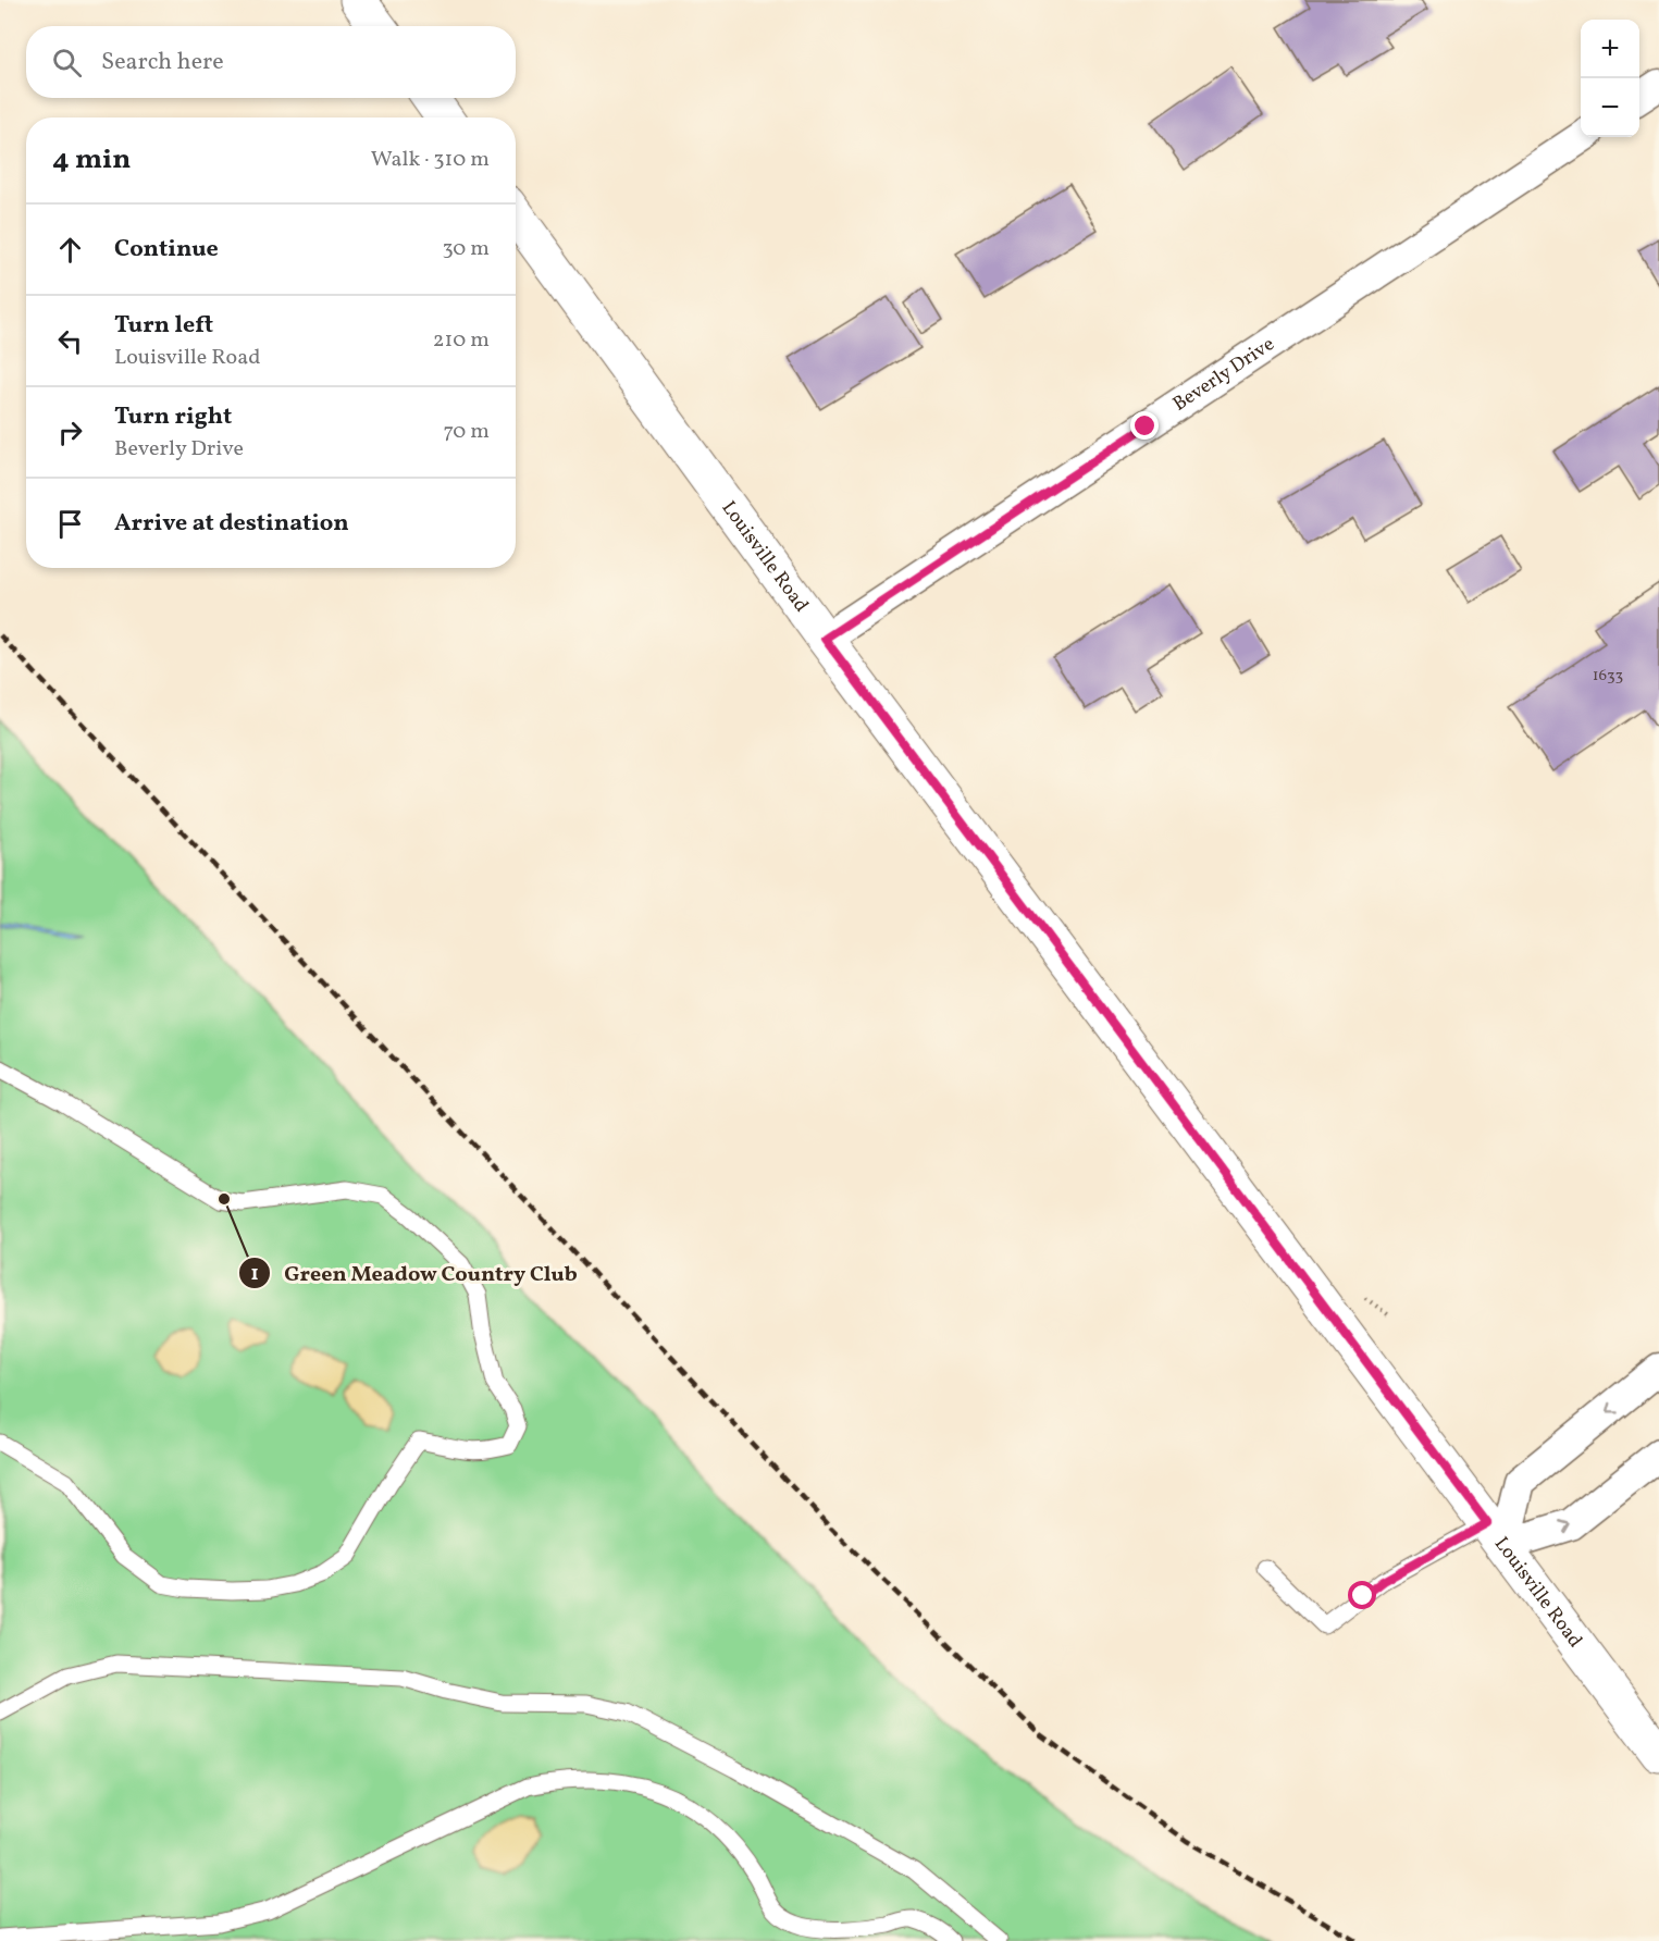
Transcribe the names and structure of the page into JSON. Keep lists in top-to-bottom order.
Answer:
{
  "streets": {
    "main road": ["Louisville Road"],
    "street": ["Beverly Drive"]
  },
  "crossings": [
    ["Beverly Drive", "Louisville Road"]
  ],
  "places": ["Green Meadow Country Club"],
  "house_numbers": ["1633"],
  "page": {
    "map_buttons": ["+", "−"],
    "search": "Search here",
    "heading": ["4 min", "Walk · 310 m"],
    "list": [
      ["Continue", "30 m"],
      ["Turn left", "Louisville Road", "210 m"],
      ["Turn right", "Beverly Drive", "70 m"],
      "Arrive at destination"
    ]
  }
}
